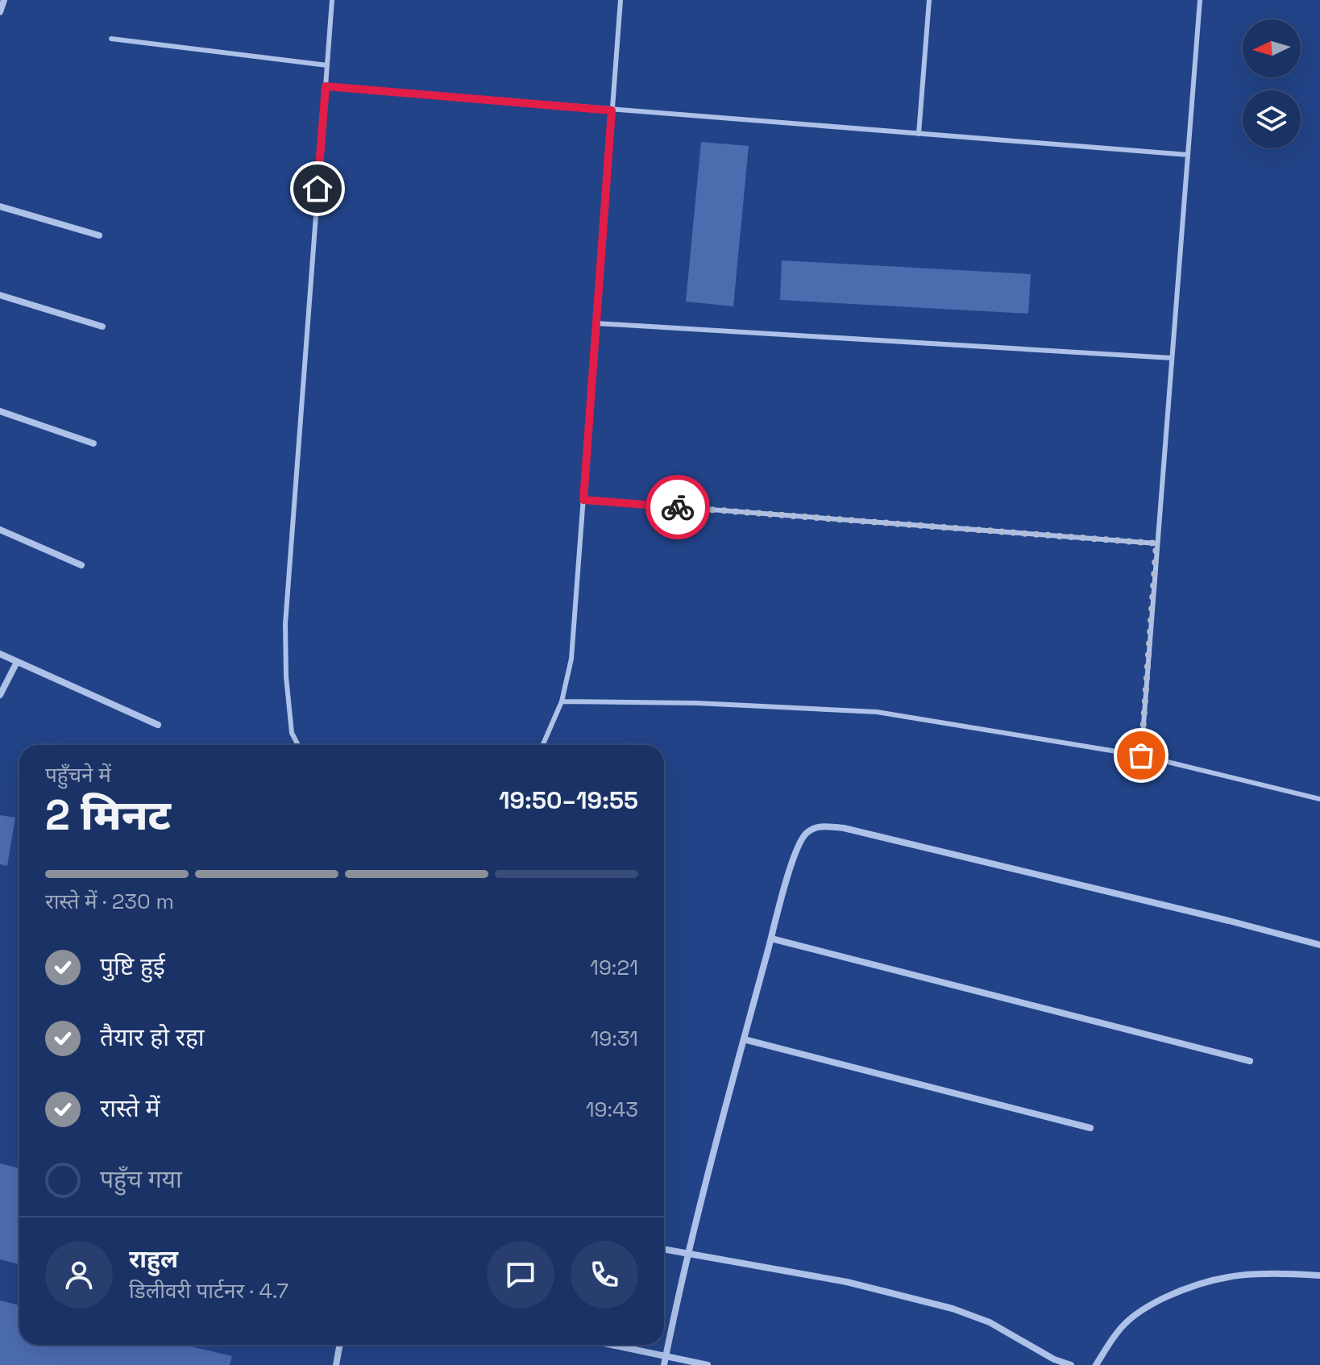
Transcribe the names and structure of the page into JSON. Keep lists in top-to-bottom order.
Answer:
{
  "north": "left",
  "page": {
    "heading": ["2 मिनट", "पहुँचने में", "19:50–19:55"],
    "panel": ["राहुल", "डिलीवरी पार्टनर · 4.7"],
    "bar": "रास्ते में · 230 m",
    "list": [
      ["पुष्टि हुई", "19:21"],
      ["तैयार हो रहा", "19:31"],
      ["रास्ते में", "19:43"],
      "पहुँच गया"
    ]
  }
}
